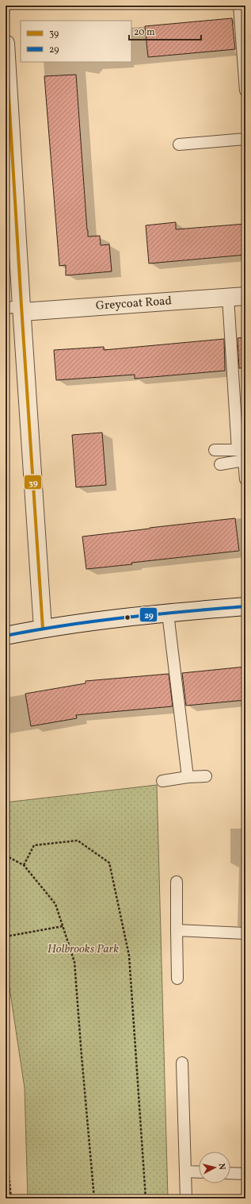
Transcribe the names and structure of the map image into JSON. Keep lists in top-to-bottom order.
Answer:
{
  "streets": {
    "street": ["Greycoat Road"]
  },
  "parks": ["Holbrooks Park"],
  "lines": ["transit line 39", "transit line 29"],
  "legend": ["39", "29"],
  "scale_bar": "20 m",
  "north": "right"
}
